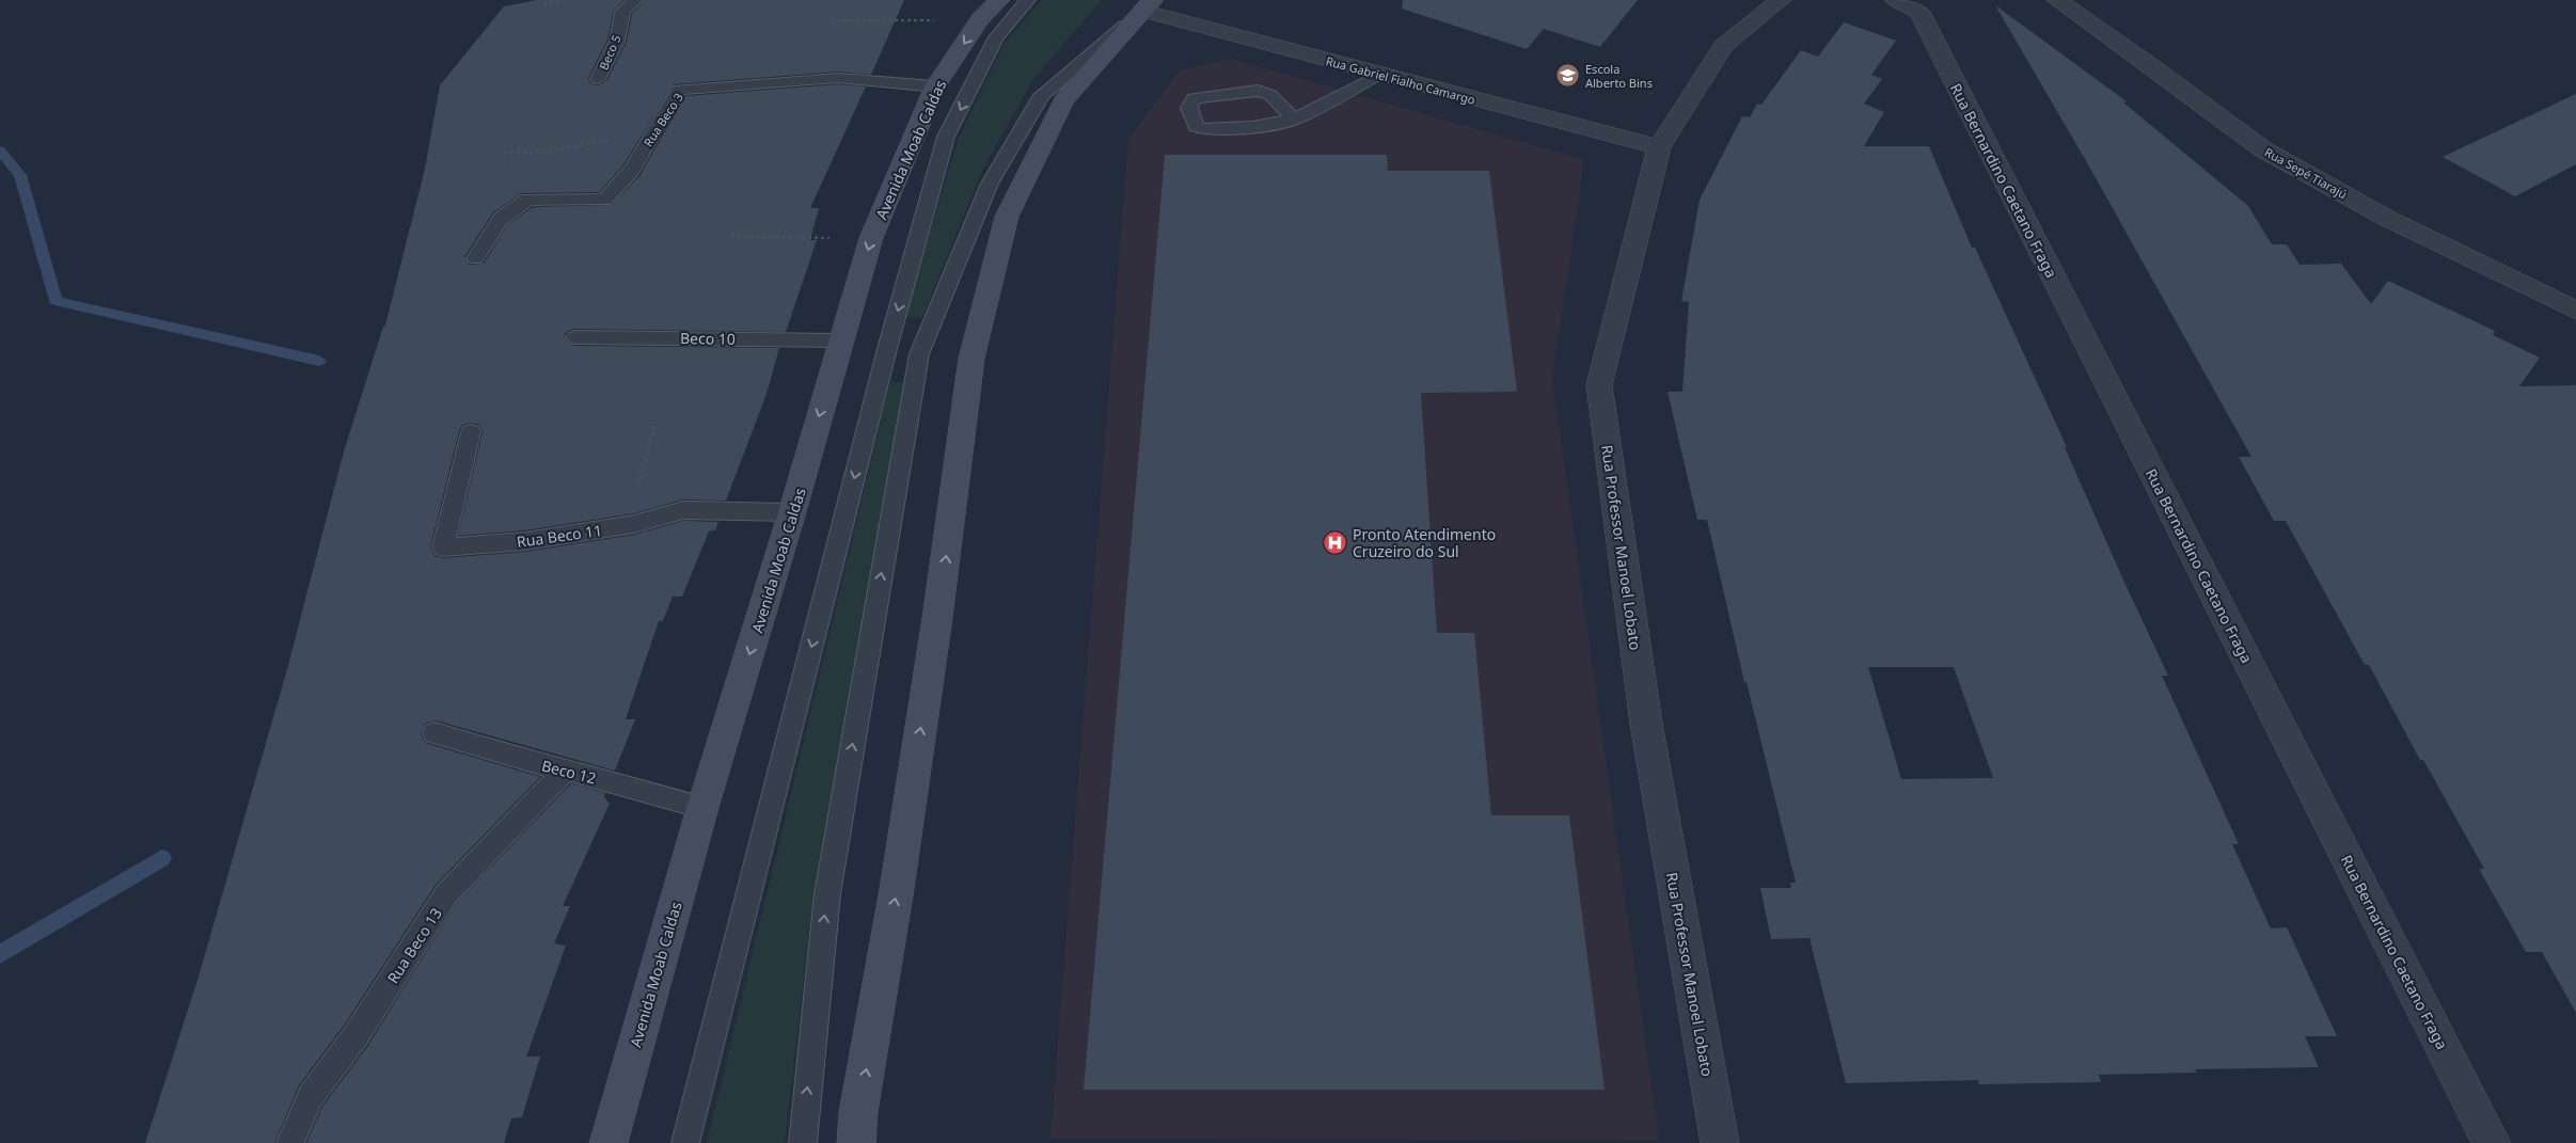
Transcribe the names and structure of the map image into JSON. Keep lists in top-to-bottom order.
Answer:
{
  "streets": {
    "main road": ["Avenida Moab Caldas"],
    "street": [
      "Rua Gabriel Fialho Camargo",
      "Rua Sepé Tiarajú",
      "Rua Bernardino Caetano Fraga",
      "Rua Professor Manoel Lobato"
    ],
    "lane": [
      "Beco 5",
      "Rua Beco 3",
      "Beco 10",
      "Rua Beco 11",
      "Beco 12",
      "Rua Beco 13"
    ]
  },
  "crossings": [
    ["Rua Gabriel Fialho Camargo", "Rua Professor Manoel Lobato"],
    ["Rua Beco 3", "Avenida Moab Caldas"],
    ["Avenida Moab Caldas", "Beco 10"],
    ["Avenida Moab Caldas", "Rua Beco 11"],
    ["Avenida Moab Caldas", "Beco 12"],
    ["Beco 12", "Rua Beco 13"]
  ],
  "places": {
    "school or university": ["Escola Alberto Bins"],
    "hospital": ["Pronto Atendimento Cruzeiro do Sul"]
  }
}
